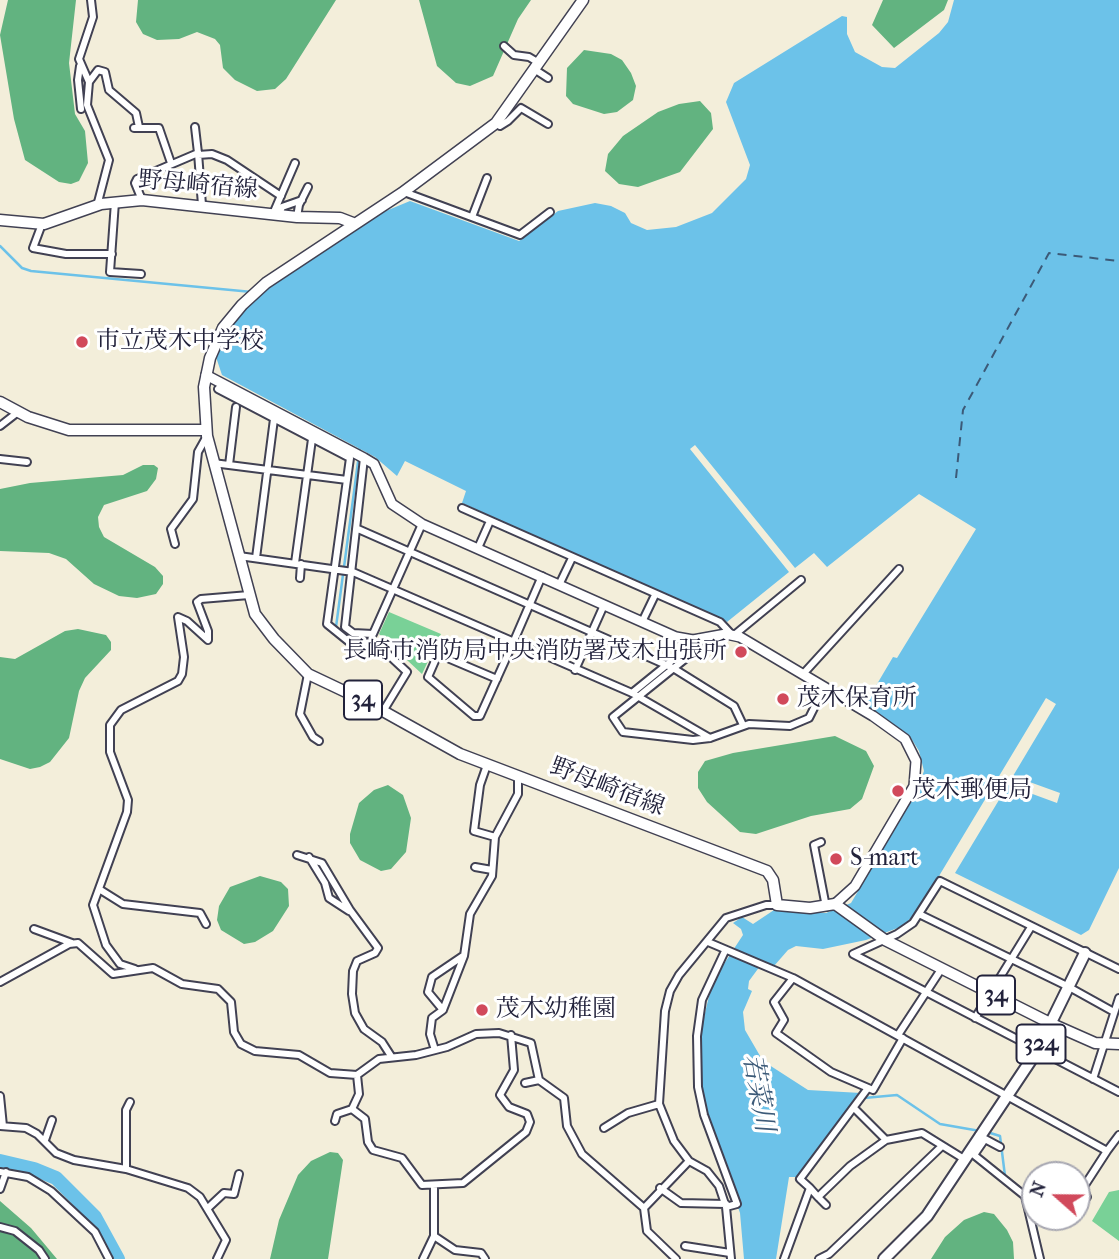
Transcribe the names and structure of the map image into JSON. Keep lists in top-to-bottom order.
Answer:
{
  "streets": {
    "highway": ["324"],
    "main road": ["野母崎宿線", "34"]
  },
  "crossings": [
    ["34", "324"]
  ],
  "water": ["若菜川"],
  "places": [
    "市立茂木中学校",
    "長崎市消防局中央消防署茂木出張所",
    "茂木保育所",
    "茂木郵便局",
    "S-mart",
    "茂木幼稚園"
  ],
  "north": "left"
}
